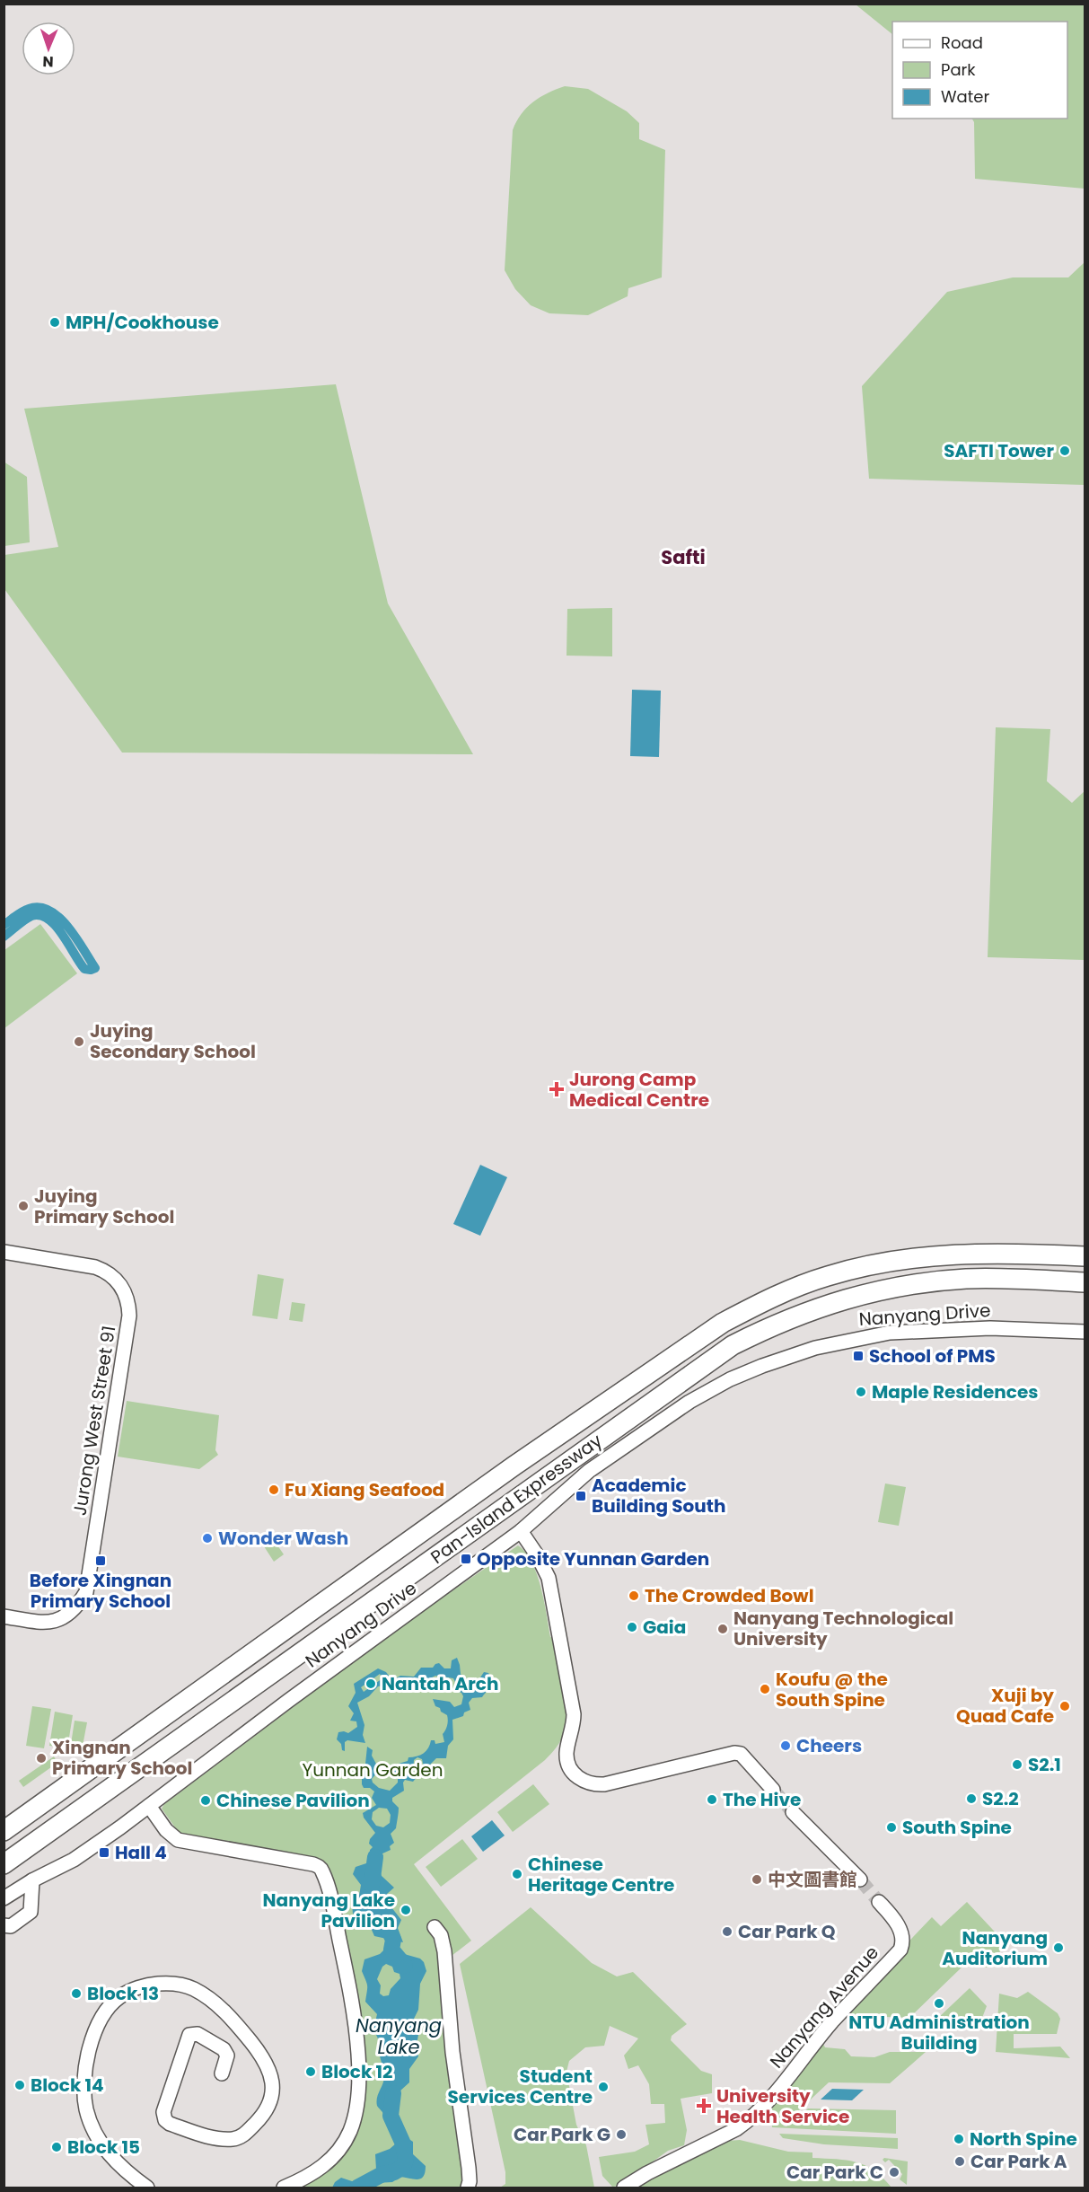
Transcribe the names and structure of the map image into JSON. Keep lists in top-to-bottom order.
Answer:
{
  "streets": {
    "highway": ["Pan-Island Expressway"],
    "street": ["Nanyang Drive", "Jurong West Street 91", "Nanyang Avenue"]
  },
  "districts": ["Safti"],
  "water": ["Nanyang Lake"],
  "parks": ["Yunnan Garden"],
  "places": {
    "other": [
      "MPH/Cookhouse",
      "SAFTI Tower",
      "Juying Secondary School",
      "Juying Primary School",
      "Maple Residences",
      "Fu Xiang Seafood",
      "Wonder Wash",
      "The Crowded Bowl",
      "Gaia",
      "Nanyang Technological University",
      "Nantah Arch",
      "Koufu @ the South Spine",
      "Xuji by Quad Cafe",
      "Cheers",
      "Xingnan Primary School",
      "S2.1",
      "S2.2",
      "The Hive",
      "Chinese Pavilion",
      "South Spine",
      "Chinese Heritage Centre",
      "中文圖書館",
      "Nanyang Lake Pavilion",
      "Car Park Q",
      "Nanyang Auditorium",
      "Block 13",
      "NTU Administration Building",
      "Block 12",
      "Block 14",
      "Student Services Centre",
      "Car Park G",
      "North Spine",
      "Block 15",
      "Car Park A",
      "Car Park C"
    ],
    "health": ["Jurong Camp Medical Centre", "University Health Service"],
    "transit": [
      "School of PMS",
      "Academic Building South",
      "Opposite Yunnan Garden",
      "Before Xingnan Primary School",
      "Hall 4"
    ]
  },
  "legend": ["Road", "Park", "Water"],
  "north": "bottom"
}
